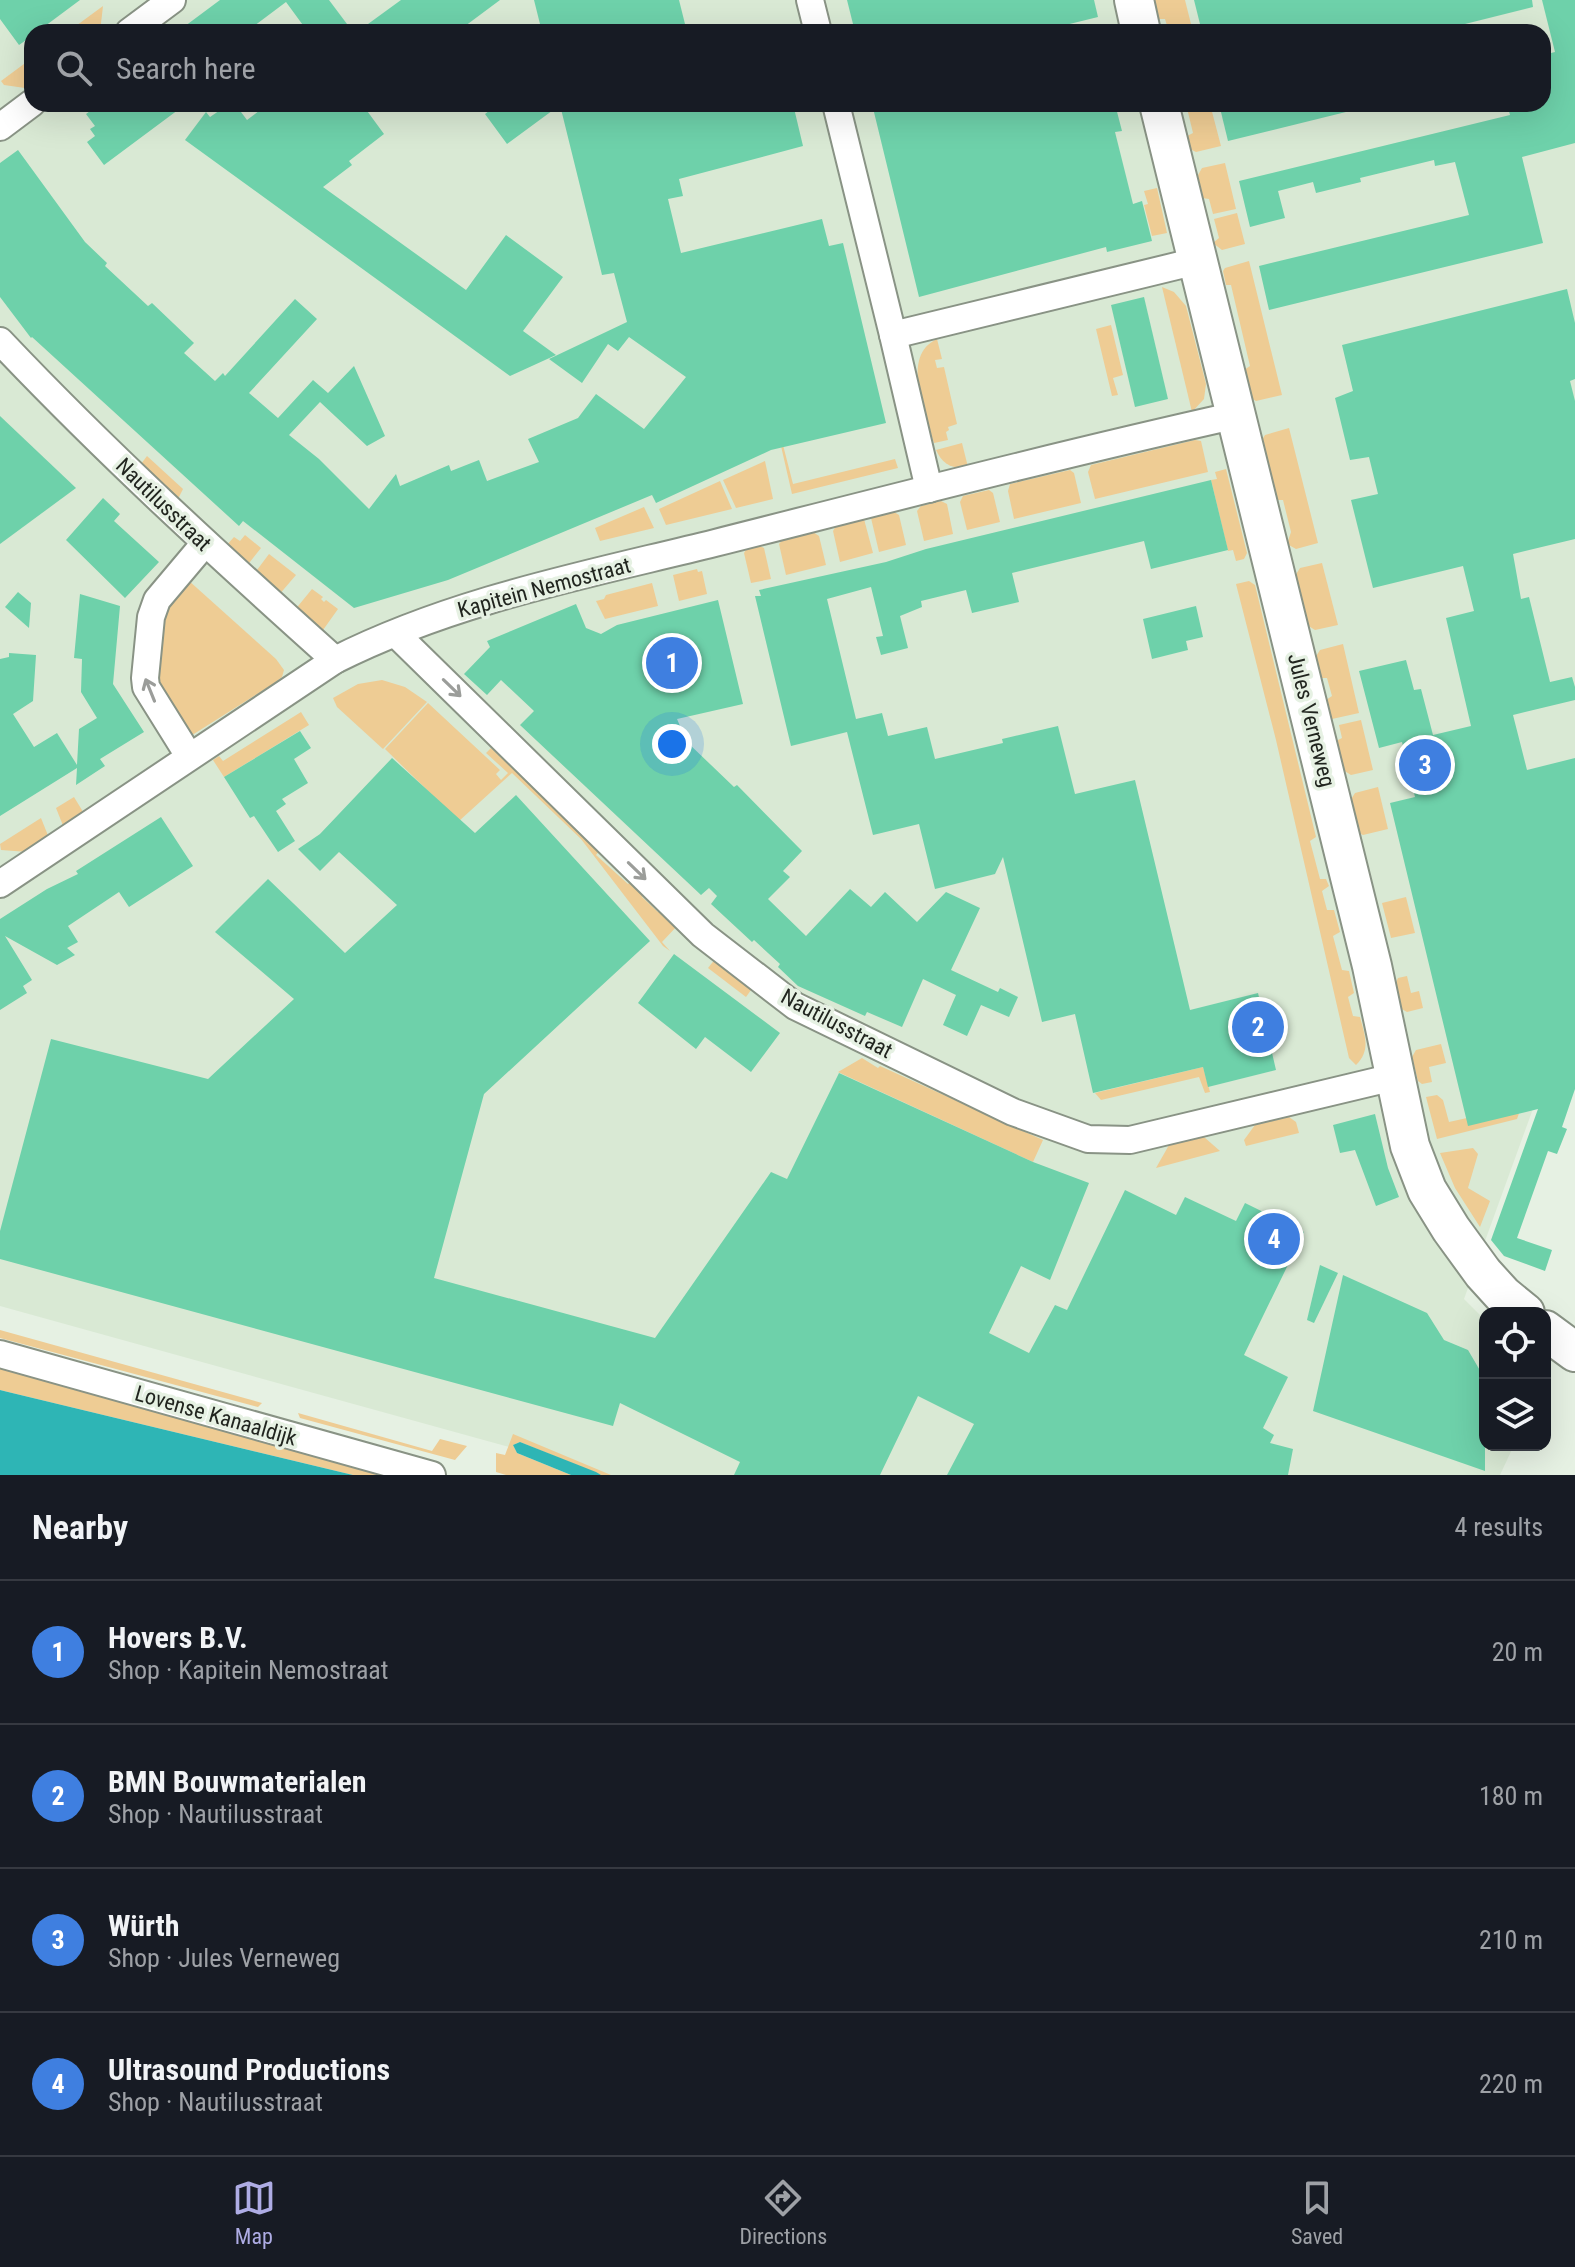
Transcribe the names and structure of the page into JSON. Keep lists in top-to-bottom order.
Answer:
{
  "streets": {
    "street": [
      "Nautilusstraat",
      "Kapitein Nemostraat",
      "Jules Verneweg",
      "Lovense Kanaaldijk"
    ]
  },
  "crossings": [
    ["Nautilusstraat", "Kapitein Nemostraat"],
    ["Nautilusstraat", "Jules Verneweg"],
    ["Kapitein Nemostraat", "Jules Verneweg"]
  ],
  "one_way": ["Nautilusstraat"],
  "page": {
    "search": "Search here",
    "pins": [
      "1",
      "3",
      "2",
      "4"
    ],
    "heading": ["Nearby", "4 results"],
    "list": [
      {
        "mark": "1",
        "name": "Hovers B.V.",
        "note": "Shop · Kapitein Nemostraat",
        "value": "20 m"
      },
      {
        "mark": "2",
        "name": "BMN Bouwmaterialen",
        "note": "Shop · Nautilusstraat",
        "value": "180 m"
      },
      {
        "mark": "3",
        "name": "Würth",
        "note": "Shop · Jules Verneweg",
        "value": "210 m"
      },
      {
        "mark": "4",
        "name": "Ultrasound Productions",
        "note": "Shop · Nautilusstraat",
        "value": "220 m"
      }
    ],
    "nav": ["Map", "Directions", "Saved"]
  }
}
